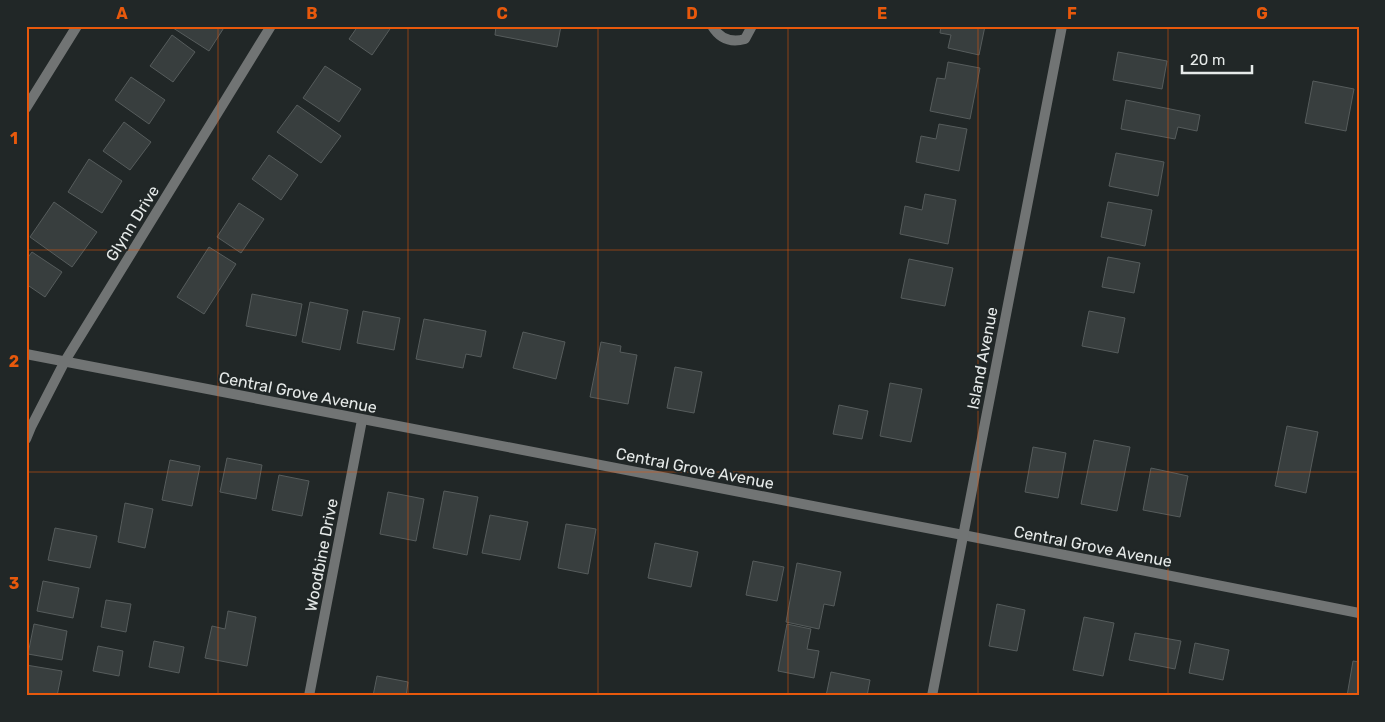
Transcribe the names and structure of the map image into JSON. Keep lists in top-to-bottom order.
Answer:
{
  "streets": {
    "street": [
      "Glynn Drive",
      "Island Avenue",
      "Central Grove Avenue",
      "Woodbine Drive"
    ]
  },
  "crossings": [
    ["Glynn Drive", "Central Grove Avenue"],
    ["Island Avenue", "Central Grove Avenue"],
    ["Central Grove Avenue", "Woodbine Drive"]
  ],
  "scale_bar": "20 m",
  "grid": {
    "columns": [
      "A",
      "B",
      "C",
      "D",
      "E",
      "F",
      "G"
    ],
    "rows": ["1", "2", "3"]
  }
}
